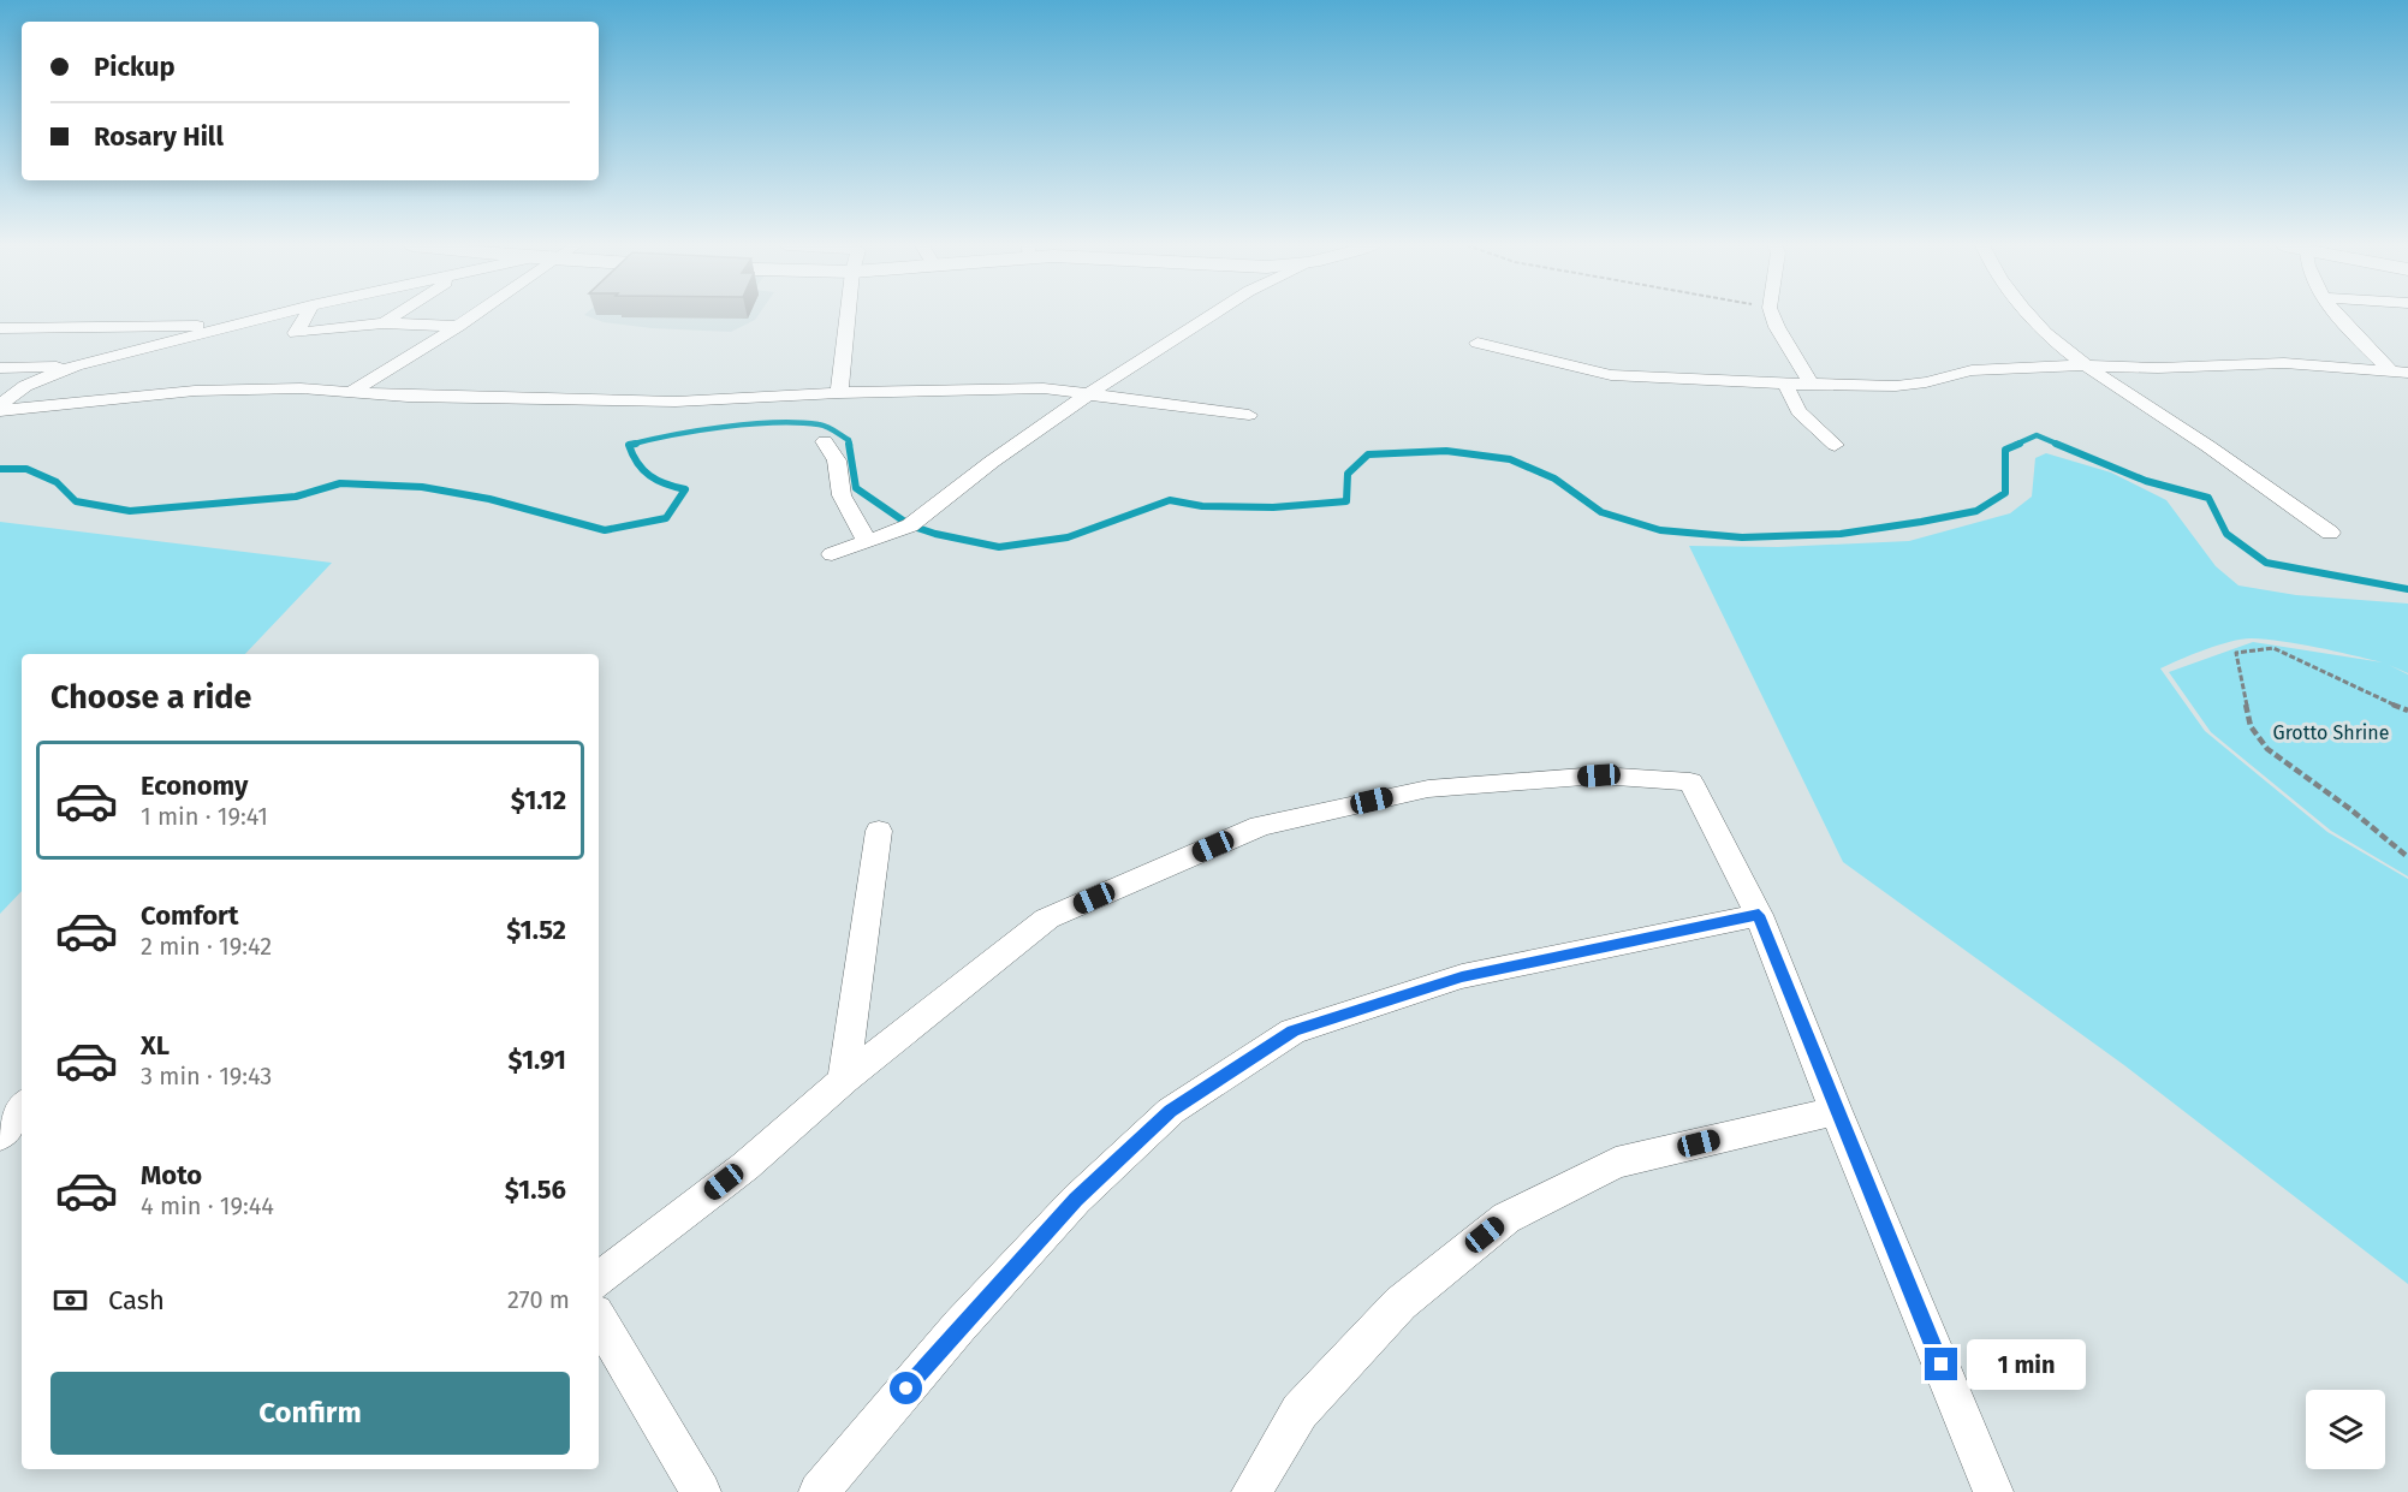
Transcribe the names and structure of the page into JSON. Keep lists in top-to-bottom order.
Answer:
{
  "parks": ["Grotto Shrine"],
  "page": {
    "banner": ["Pickup", "Rosary Hill"],
    "heading": "Choose a ride",
    "list": [
      {
        "name": "Economy",
        "note": "1 min · 19:41",
        "value": "$1.12"
      },
      {
        "name": "Comfort",
        "note": "2 min · 19:42",
        "value": "$1.52"
      },
      {
        "name": "XL",
        "note": "3 min · 19:43",
        "value": "$1.91"
      },
      {
        "name": "Moto",
        "note": "4 min · 19:44",
        "value": "$1.56"
      }
    ],
    "pay": ["Cash", "270 m"],
    "bubble": "1 min",
    "buttons": "Confirm"
  }
}
